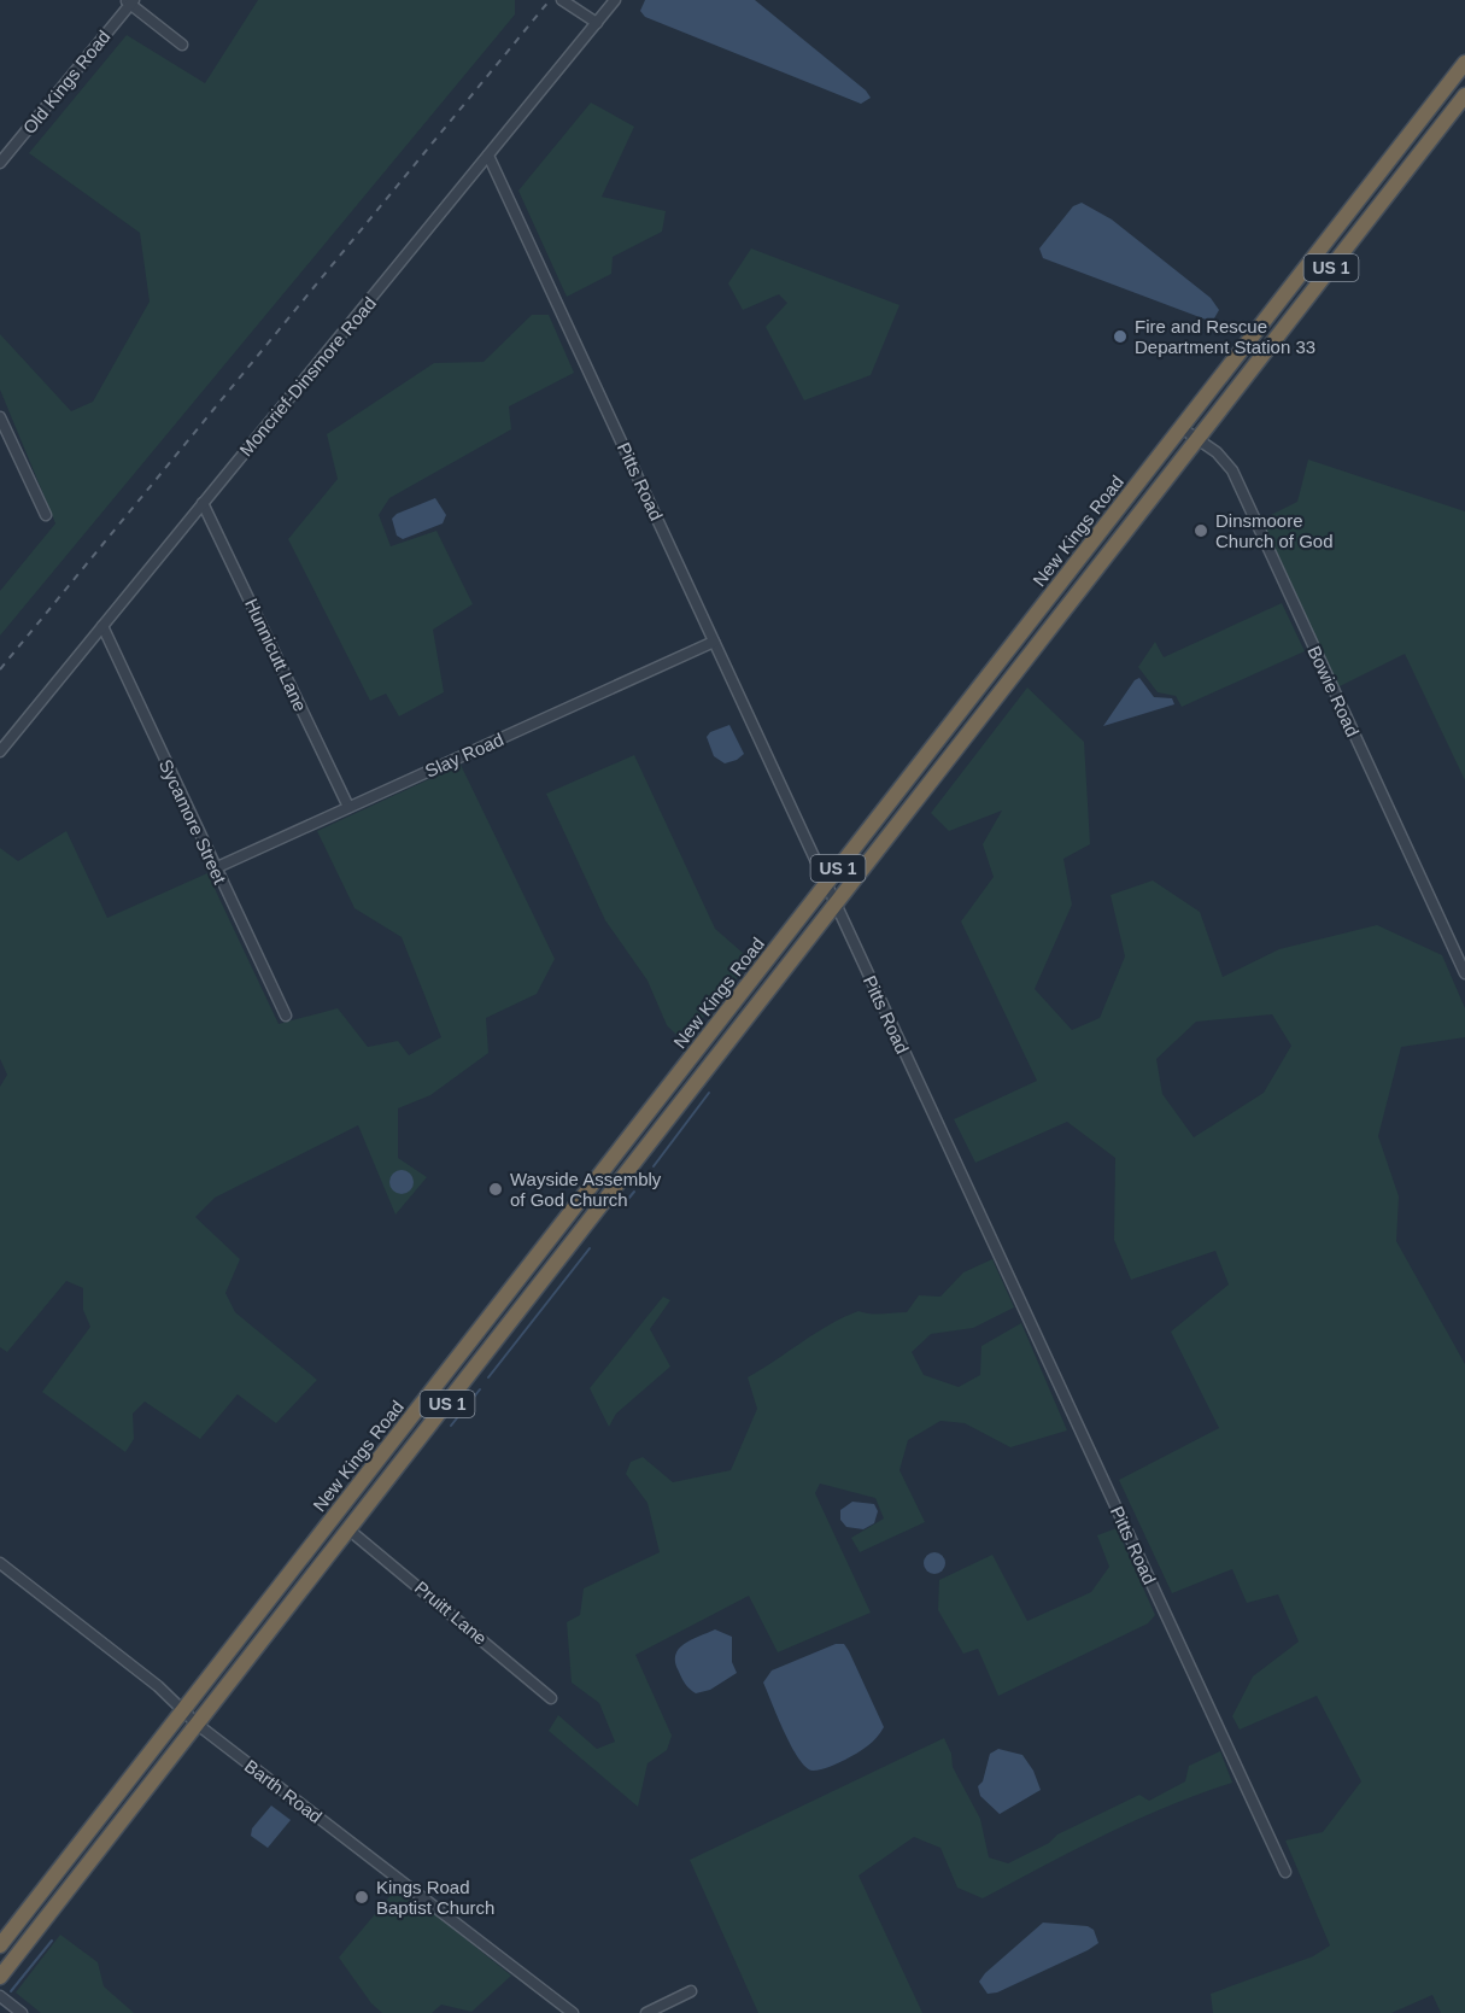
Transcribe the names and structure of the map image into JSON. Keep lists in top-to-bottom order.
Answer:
{
  "streets": {
    "highway": ["US 1", "New Kings Road"],
    "street": [
      "Old Kings Road",
      "Moncrief-Dinsmore Road",
      "Pitts Road",
      "Hunnicutt Lane",
      "Bowie Road",
      "Slay Road",
      "Sycamore Street",
      "Pruitt Lane",
      "Barth Road"
    ]
  },
  "crossings": [
    ["Moncrief-Dinsmore Road", "Pitts Road"],
    ["Moncrief-Dinsmore Road", "Hunnicutt Lane"],
    ["Moncrief-Dinsmore Road", "Sycamore Street"],
    ["Pitts Road", "New Kings Road"],
    ["Pitts Road", "Slay Road"],
    ["New Kings Road", "Bowie Road"],
    ["New Kings Road", "Pruitt Lane"],
    ["New Kings Road", "Barth Road"],
    ["Hunnicutt Lane", "Slay Road"],
    ["Slay Road", "Sycamore Street"]
  ],
  "places": [
    "Fire and Rescue Department Station 33",
    "Dinsmoore Church of God",
    "Wayside Assembly of God Church",
    "Kings Road Baptist Church"
  ]
}
